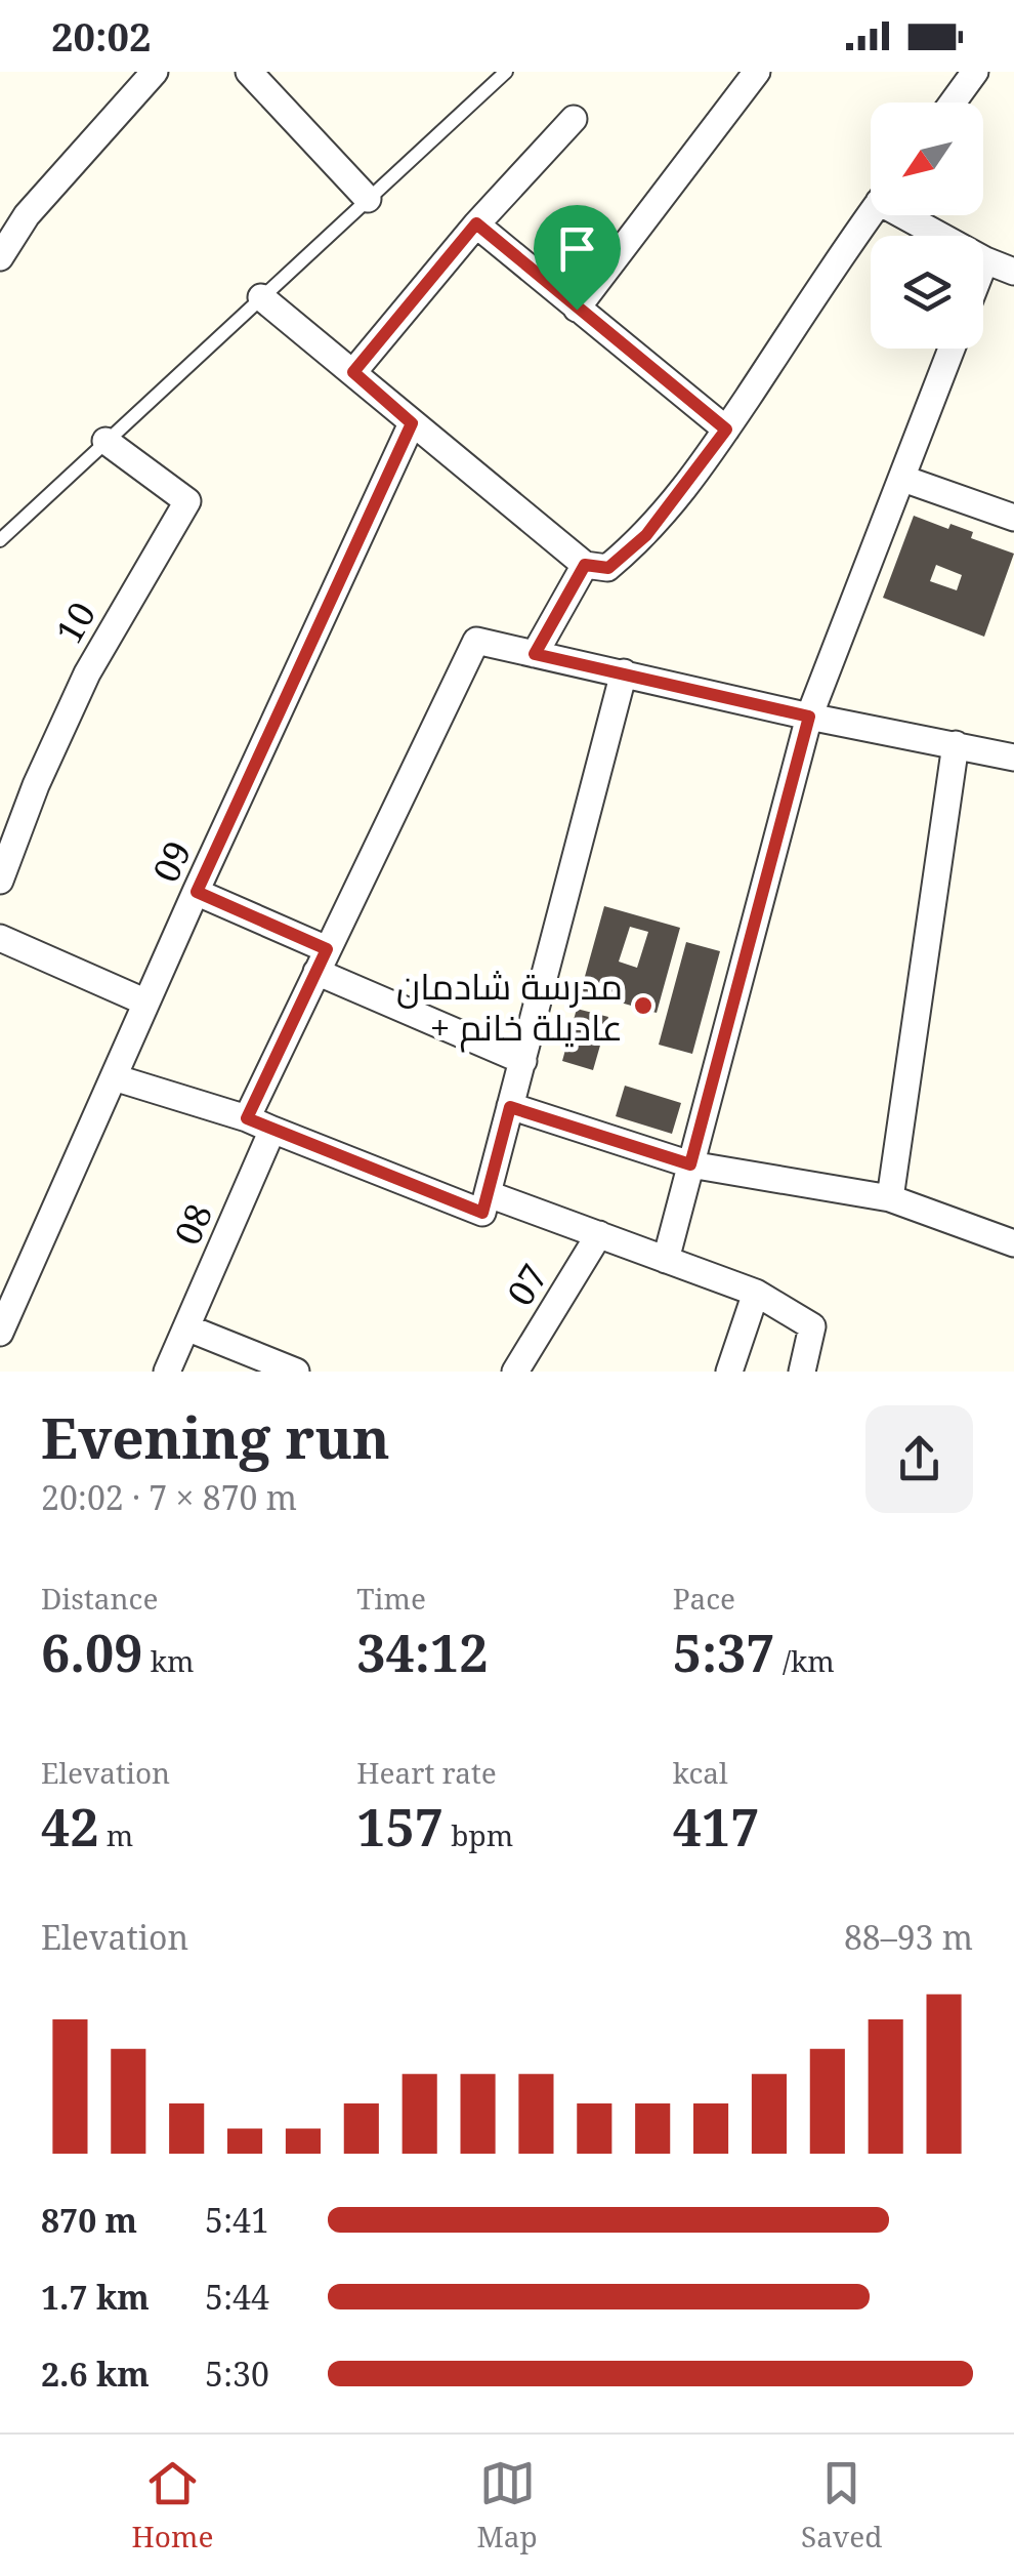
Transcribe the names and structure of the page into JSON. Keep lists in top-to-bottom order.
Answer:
{
  "streets": {
    "street": [
      "10",
      "09",
      "08",
      "07"
    ]
  },
  "places": ["مدرسة شادمان + عاديلة خانم"],
  "north": "bottom left",
  "page": {
    "status": "20:02",
    "heading": ["Evening run", "20:02 · 7 × 870 m"],
    "stats": [
      ["Distance", "6.09 km"],
      ["Time", "34:12"],
      ["Pace", "5:37 /km"],
      ["Elevation", "42 m"],
      ["Heart rate", "157 bpm"],
      ["kcal", "417"]
    ],
    "chart": ["Elevation", "88–93 m"],
    "list": [
      {
        "name": "870 m",
        "note": "5:41"
      },
      {
        "name": "1.7 km",
        "note": "5:44"
      },
      {
        "name": "2.6 km",
        "note": "5:30"
      }
    ],
    "tabs": ["Home", "Map", "Saved"]
  }
}
